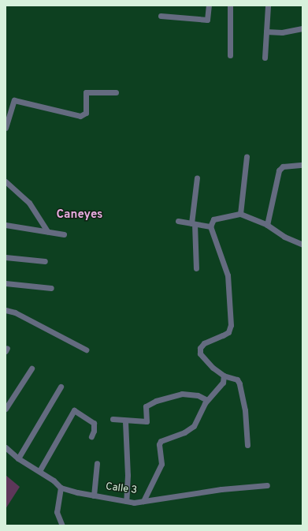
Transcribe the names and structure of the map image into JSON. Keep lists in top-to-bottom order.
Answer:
{
  "streets": {
    "street": ["Calle 3"]
  },
  "districts": ["Caneyes"]
}
